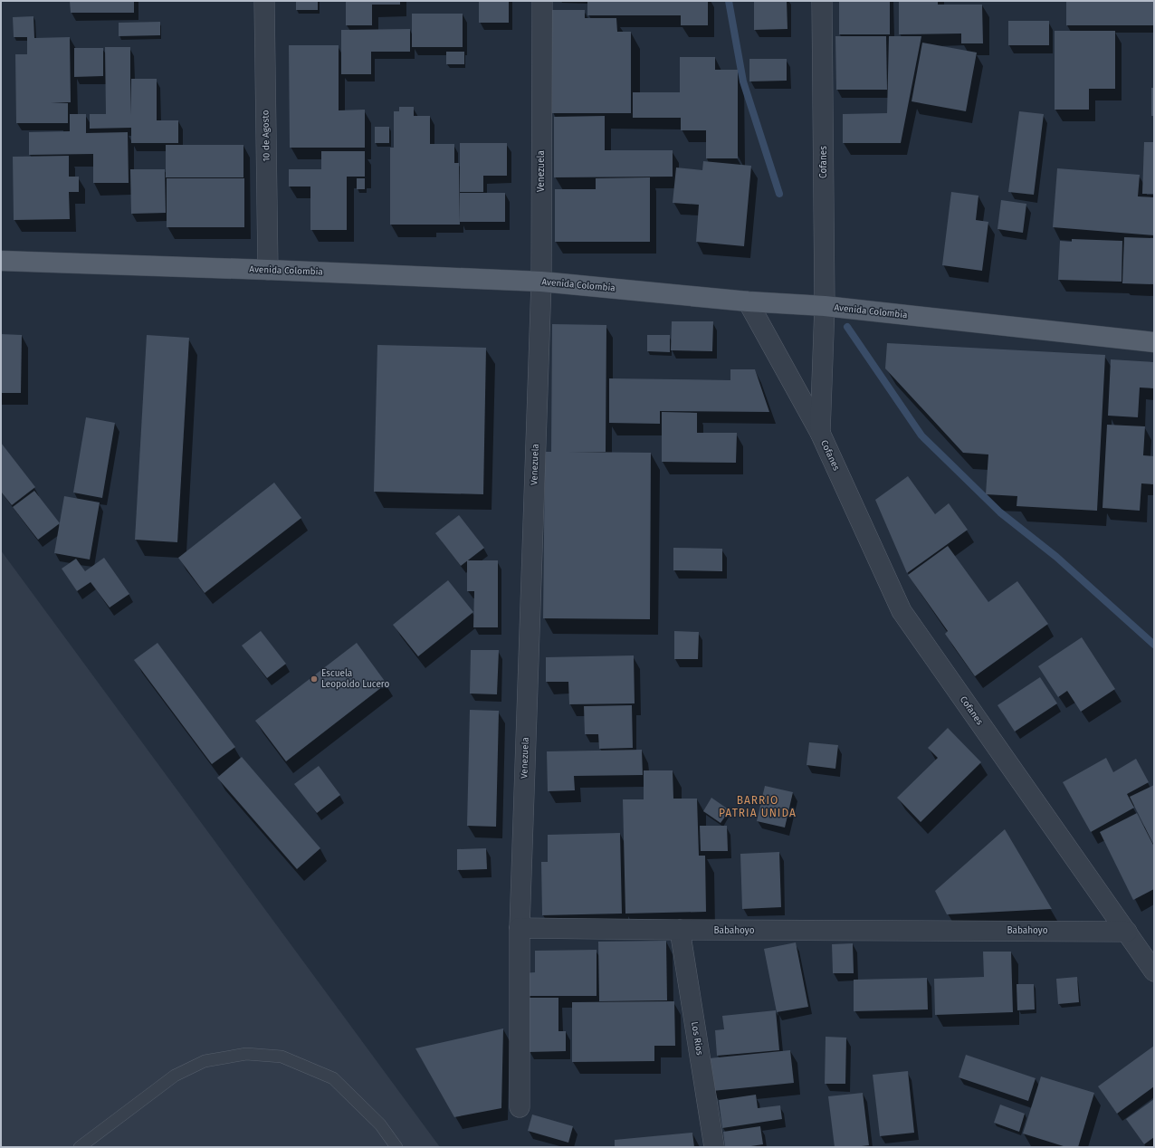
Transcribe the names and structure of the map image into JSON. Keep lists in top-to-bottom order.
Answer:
{
  "streets": {
    "main road": ["Avenida Colombia"],
    "street": [
      "10 de Agosto",
      "Cofanes",
      "Venezuela",
      "Babahoyo",
      "Los Rios"
    ]
  },
  "crossings": [
    ["10 de Agosto", "Avenida Colombia"],
    ["Cofanes", "Avenida Colombia"],
    ["Cofanes", "Babahoyo"],
    ["Venezuela", "Avenida Colombia"],
    ["Venezuela", "Babahoyo"],
    ["Babahoyo", "Los Rios"]
  ],
  "districts": ["BARRIO PATRIA UNIDA"],
  "places": ["Escuela Leopoldo Lucero"]
}
